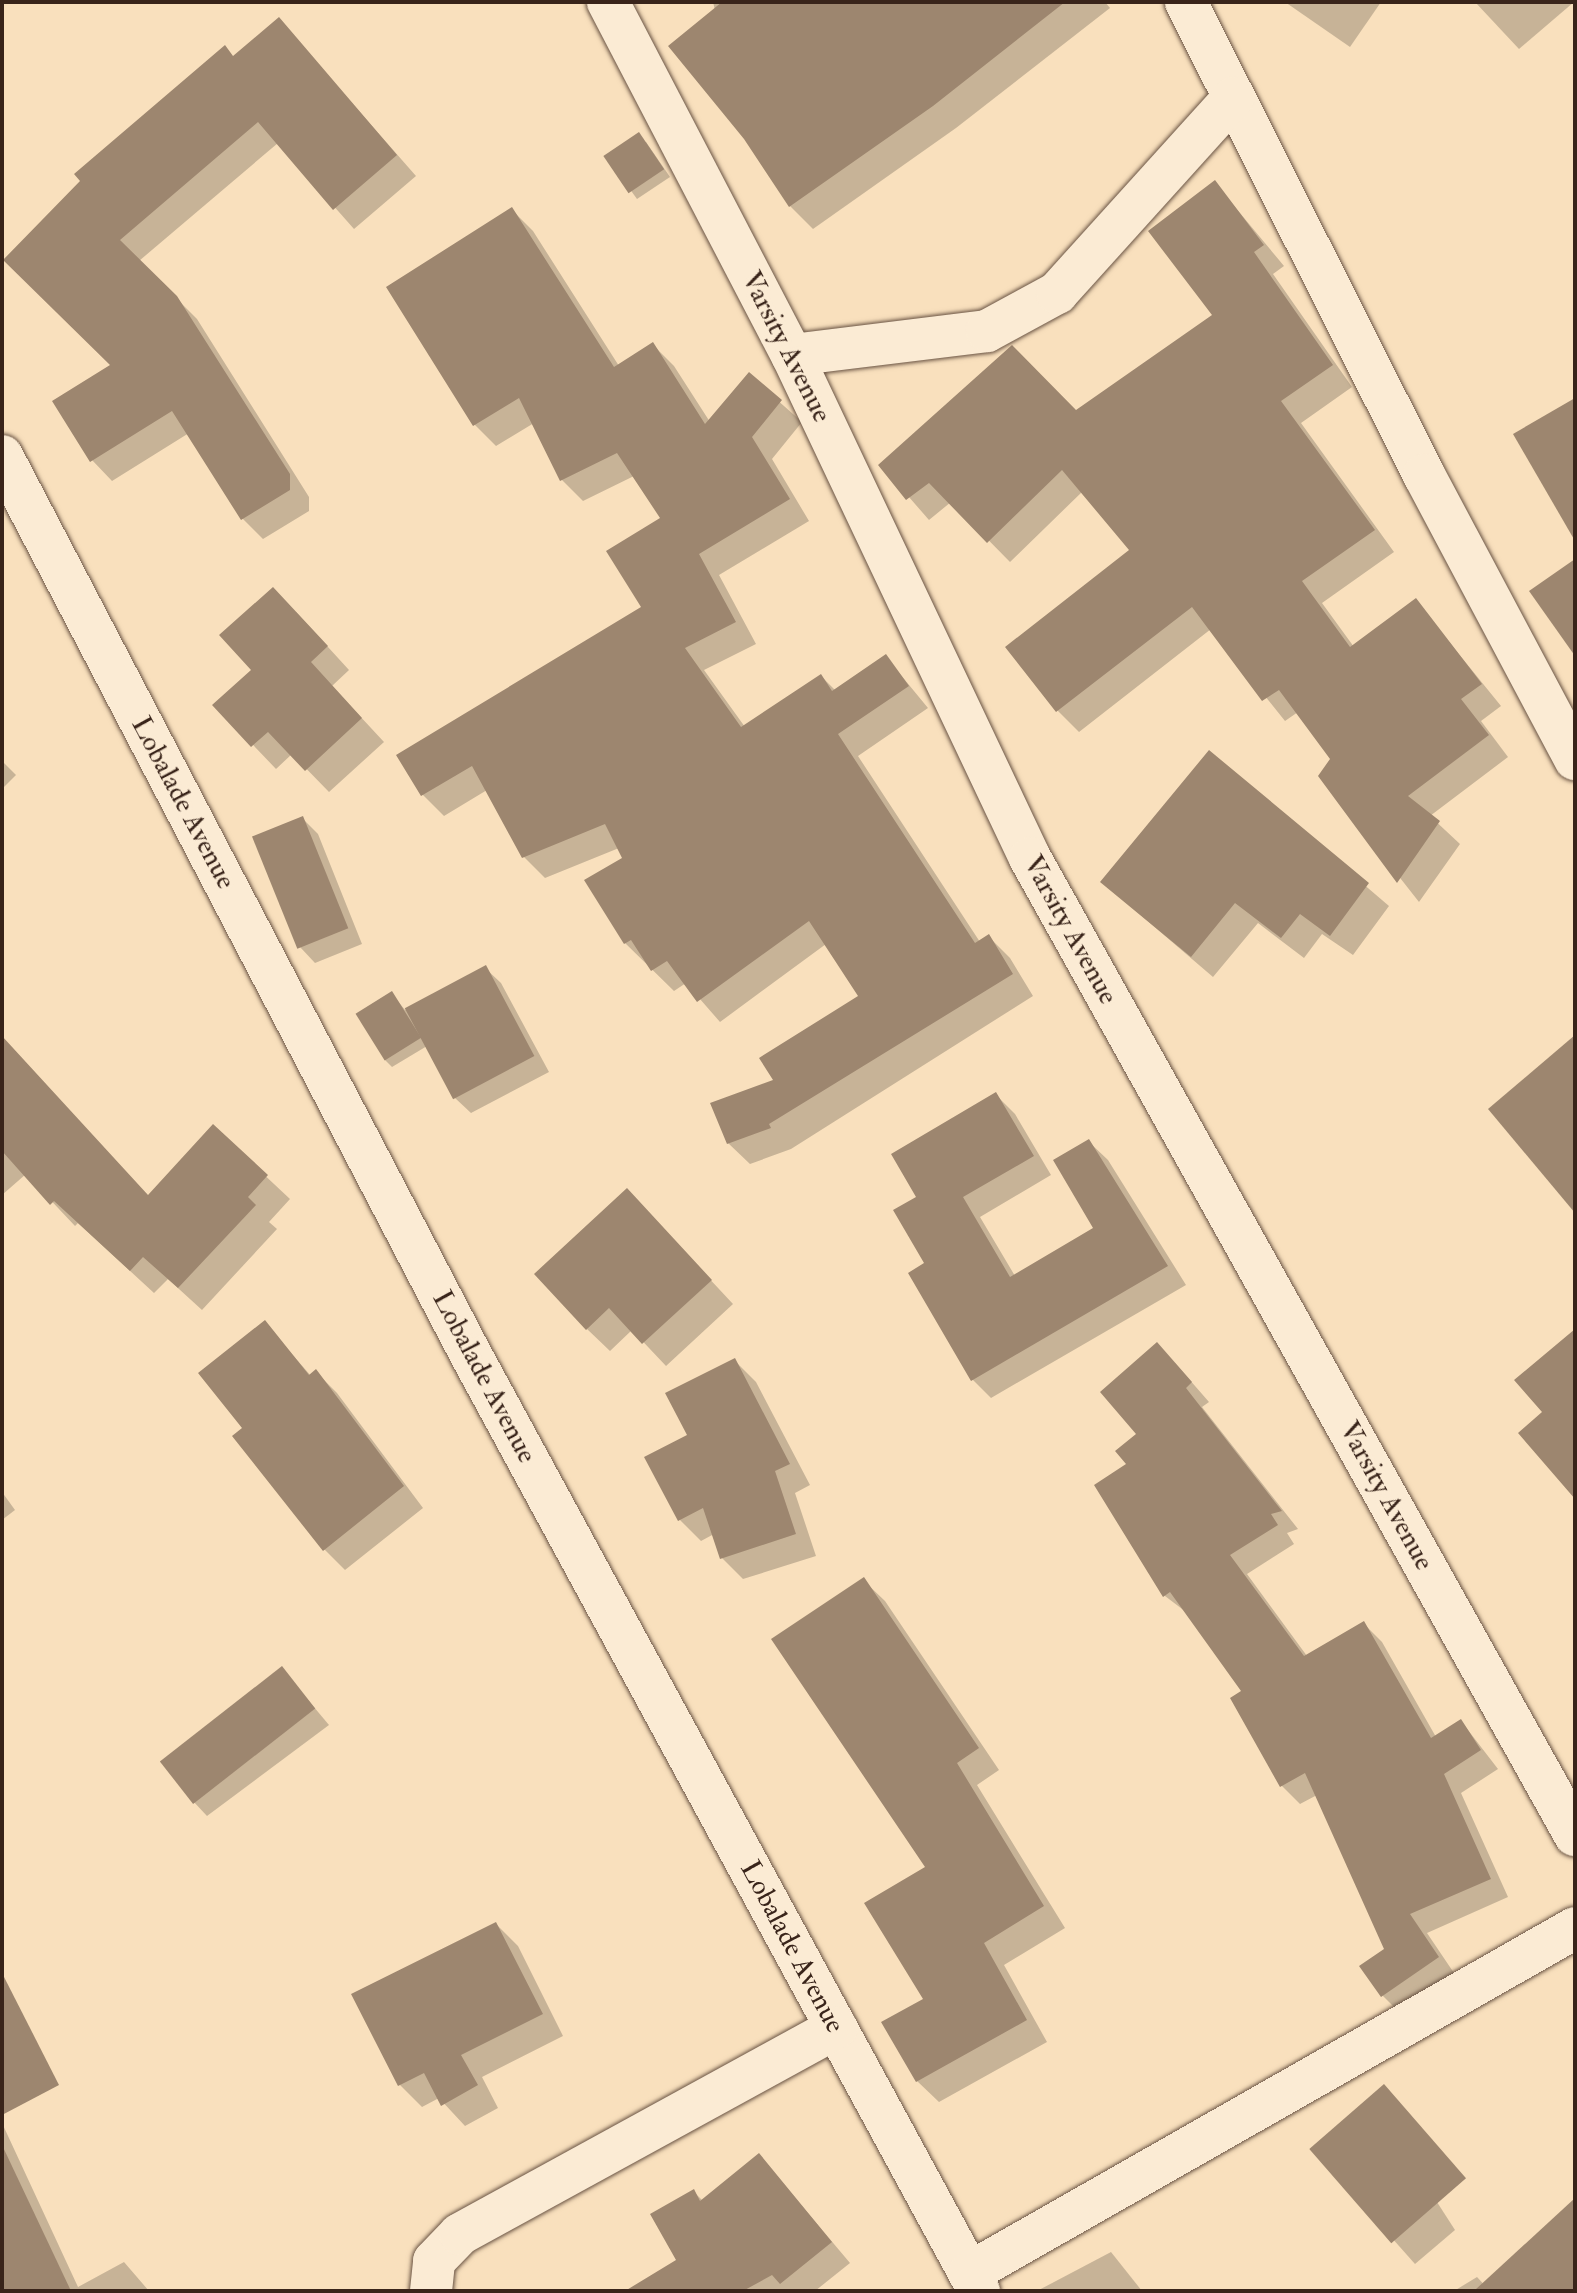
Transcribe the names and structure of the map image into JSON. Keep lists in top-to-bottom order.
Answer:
{
  "streets": {
    "street": ["Varsity Avenue", "Lobalade Avenue"]
  }
}
